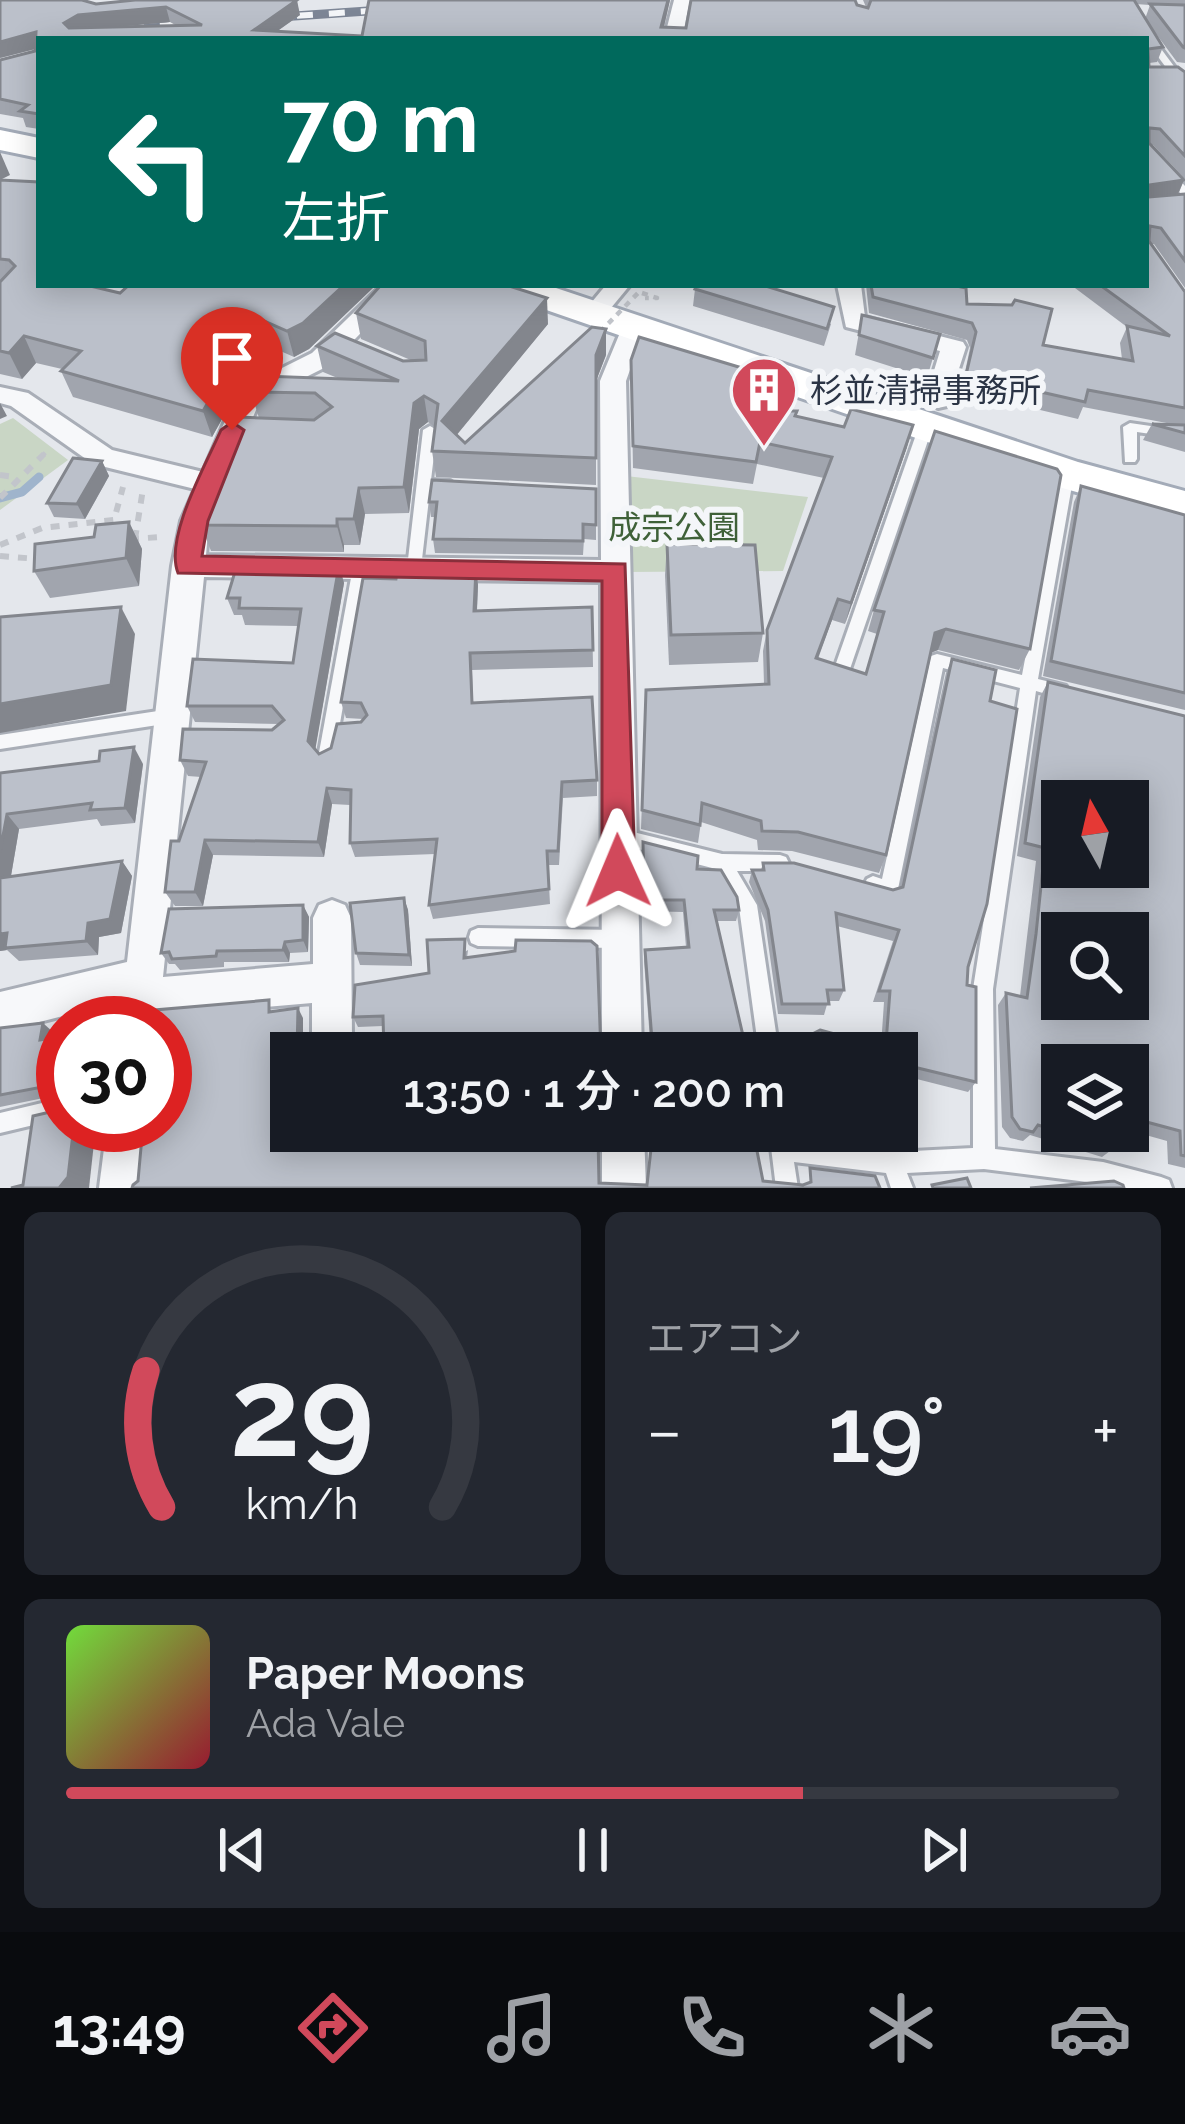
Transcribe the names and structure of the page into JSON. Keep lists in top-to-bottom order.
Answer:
{
  "parks": ["成宗公園"],
  "places": {
    "building": ["杉並清掃事務所"]
  },
  "north": "top",
  "page": {
    "turn": ["70 m", "左折"],
    "limit": "30",
    "trip": "13:50 · 1 分 · 200 m",
    "tile": "エアコン",
    "heat": ["−", "19°", "+"],
    "song": ["Paper Moons", "Ada Vale"],
    "tabs": "13:49",
    "gauge": ["29", "km/h"]
  }
}
